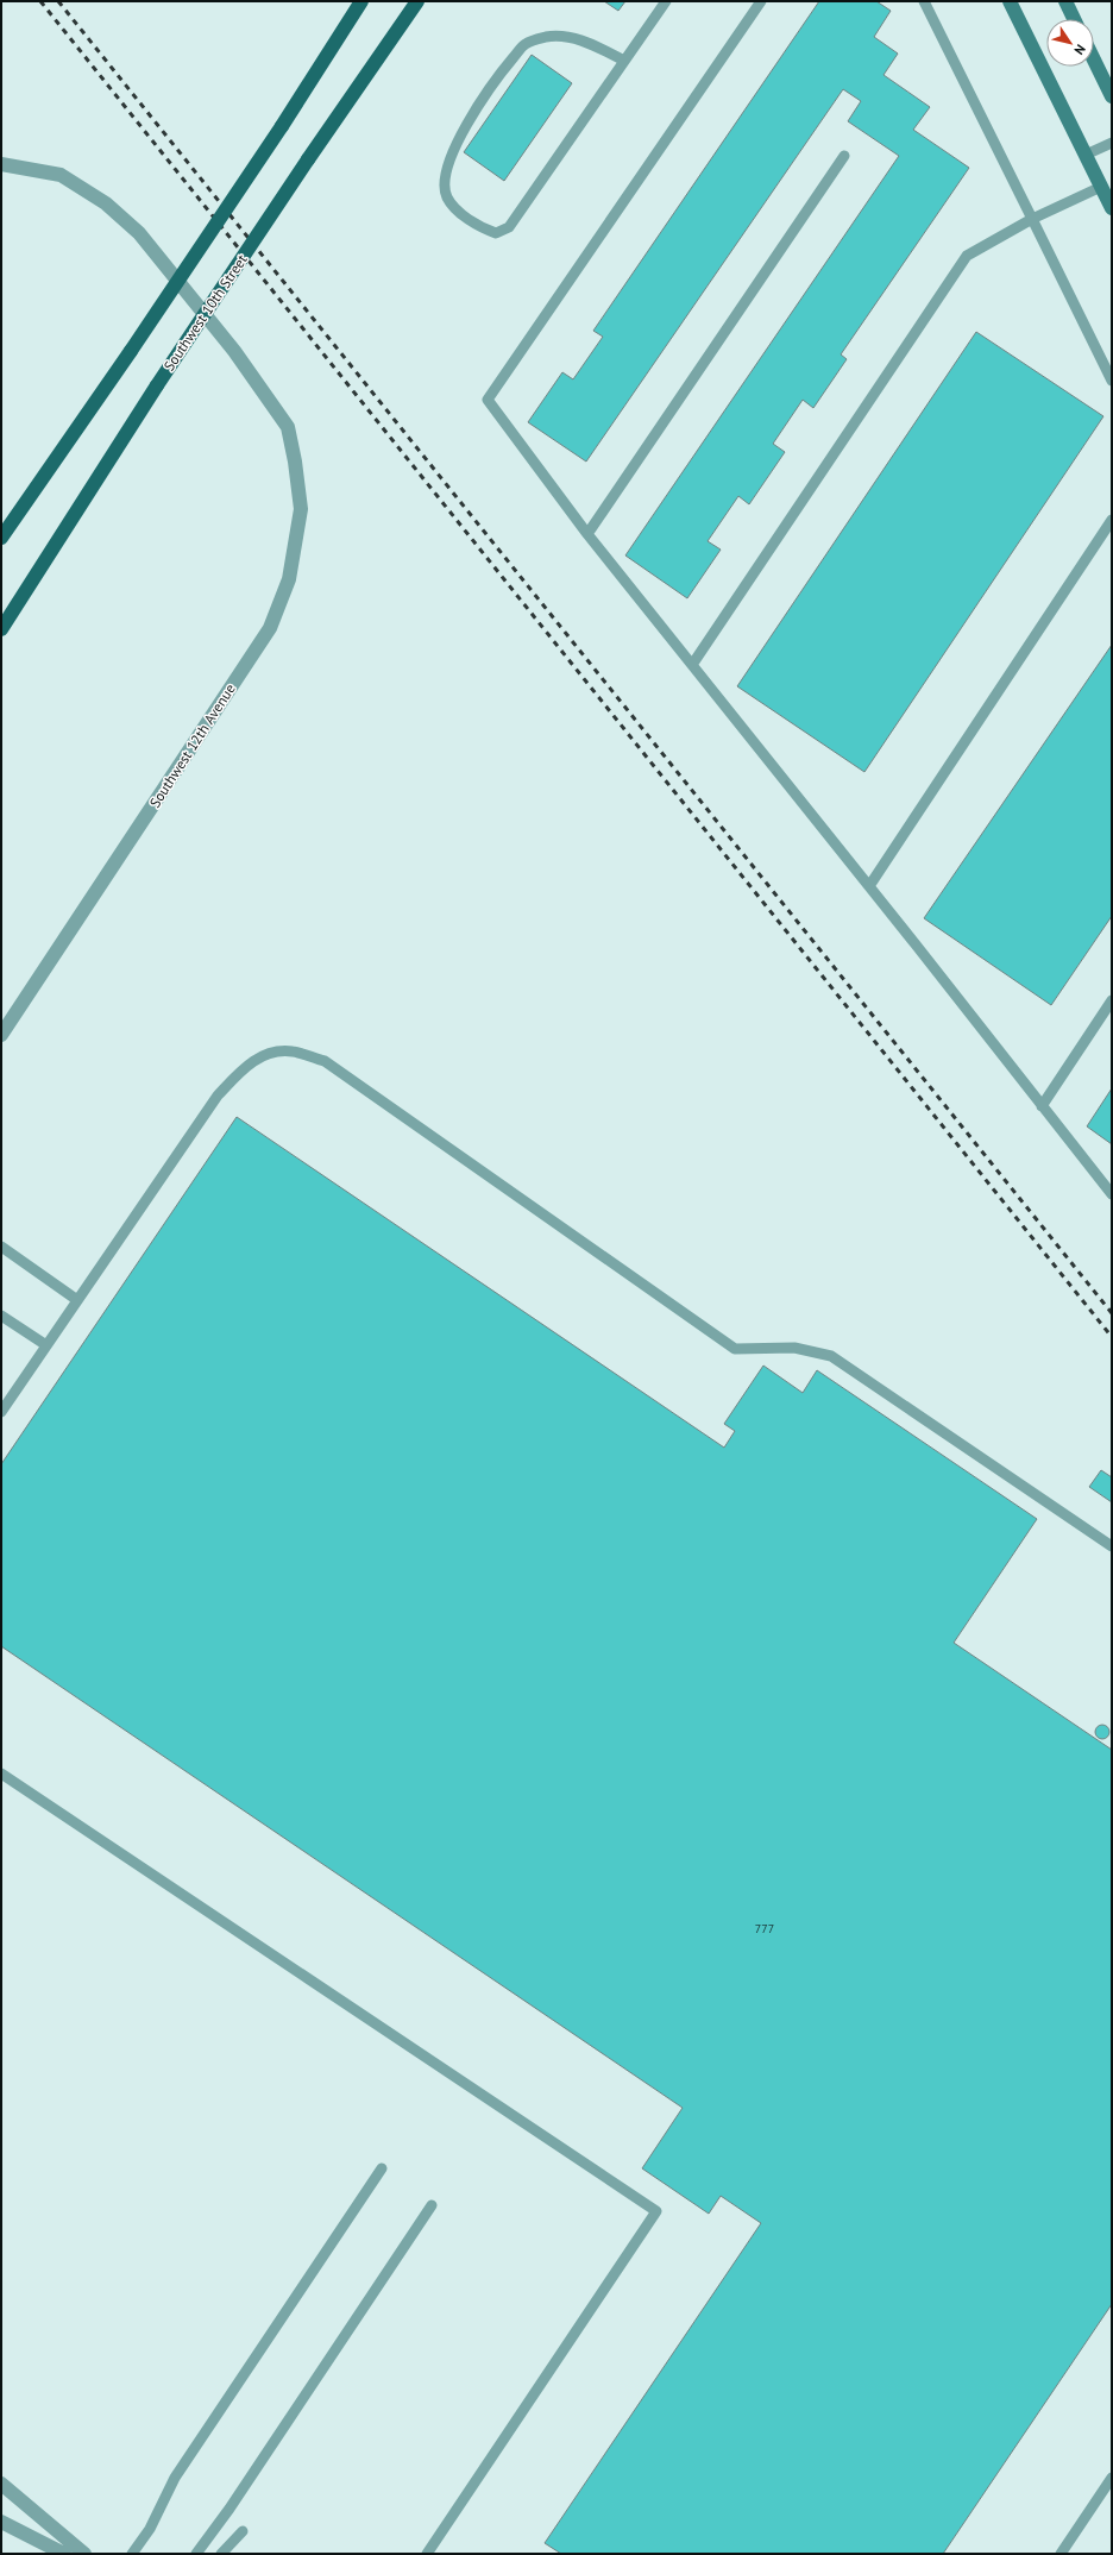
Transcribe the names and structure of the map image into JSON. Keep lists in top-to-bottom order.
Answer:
{
  "streets": {
    "main road": ["Southwest 10th Street"],
    "street": ["Southwest 12th Avenue"]
  },
  "house_numbers": ["777"],
  "north": "bottom right"
}
